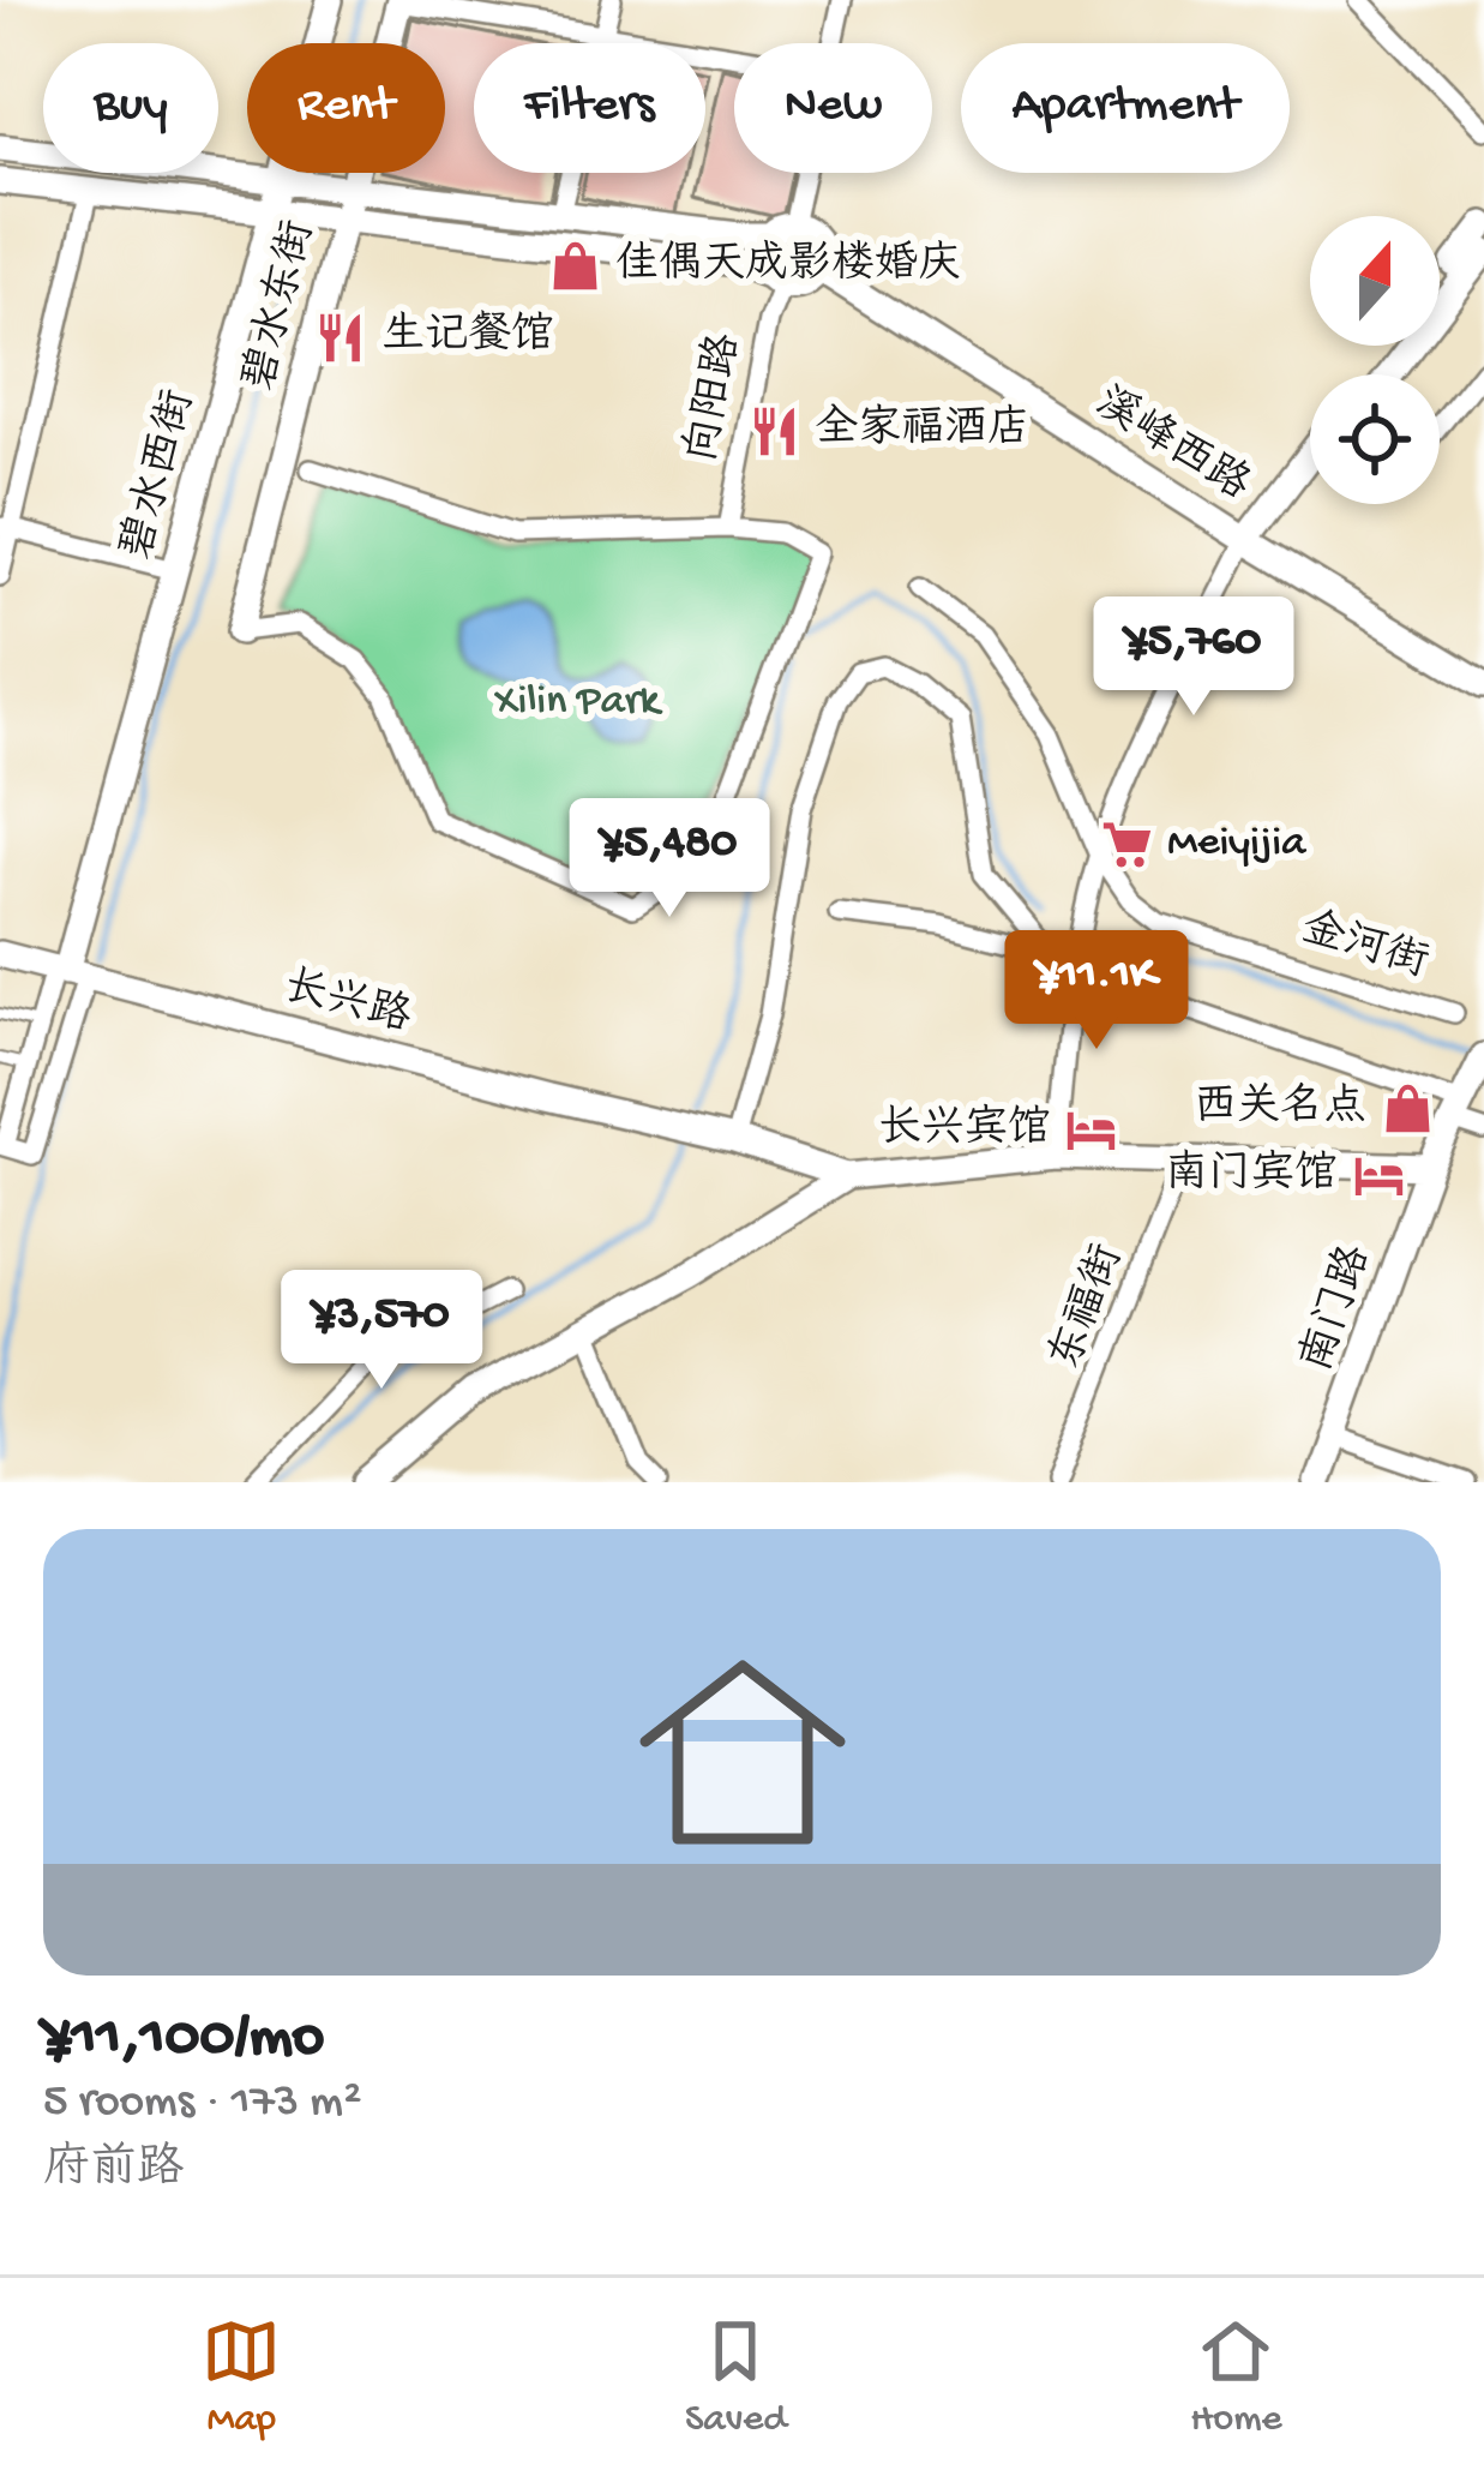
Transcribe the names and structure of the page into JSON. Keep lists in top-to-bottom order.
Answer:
{
  "streets": {
    "street": [
      "碧水东街",
      "向阳路",
      "溪峰西路",
      "碧水西街",
      "金河街",
      "长兴路",
      "东福街",
      "南门路"
    ]
  },
  "crossings": [
    ["向阳路", "溪峰西路"],
    ["碧水西街", "长兴路"]
  ],
  "parks": ["Xilin Park"],
  "places": {
    "shop": ["佳偶天成影楼婚庆", "西关名点"],
    "restaurant": ["生记餐馆", "全家福酒店"],
    "supermarket": ["Meiyijia"],
    "hotel": ["长兴宾馆", "南门宾馆"]
  },
  "north": "top",
  "page": {
    "chip": [
      "Buy",
      "Rent",
      "Filters",
      "New",
      "Apartment"
    ],
    "price": [
      "¥5,760",
      "¥5,480",
      "¥11.1K",
      "¥3,570"
    ],
    "list": [
      {
        "name": "¥11,100/mo",
        "note": "5 rooms · 173 m² · 府前路"
      }
    ],
    "tabs": ["Map", "Saved", "Home"]
  }
}
